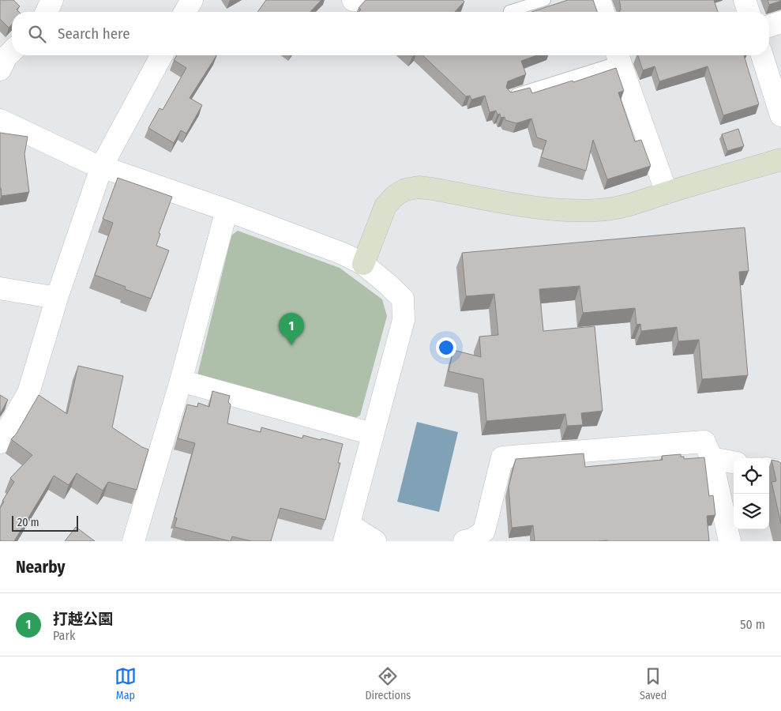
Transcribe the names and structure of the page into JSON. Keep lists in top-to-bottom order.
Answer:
{
  "scale_bar": "20 m",
  "page": {
    "search": "Search here",
    "pins": "1",
    "scale": "20 m",
    "heading": "Nearby",
    "list": [
      {
        "mark": "1",
        "name": "打越公園",
        "note": "Park",
        "value": "50 m"
      }
    ],
    "nav": ["Map", "Directions", "Saved"]
  }
}
